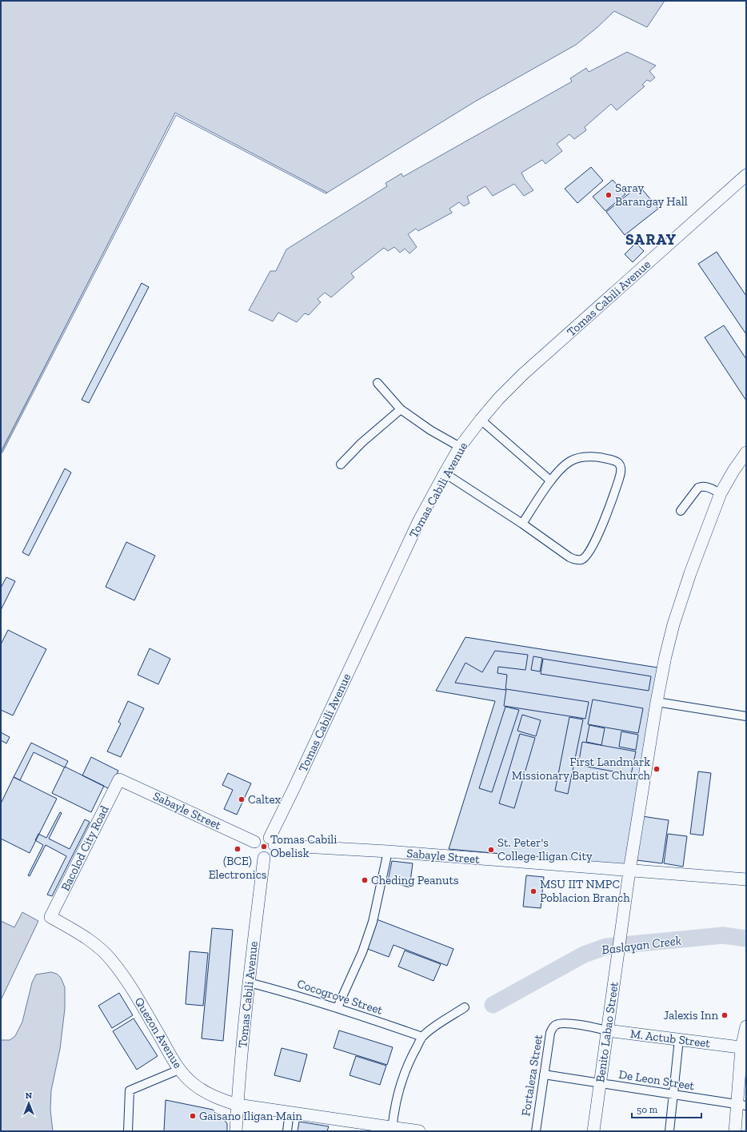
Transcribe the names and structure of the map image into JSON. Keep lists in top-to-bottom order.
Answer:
{
  "streets": {
    "street": [
      "Tomas Cabili Avenue",
      "Sabayle Street",
      "Bacolod City Road",
      "Cocogrove Street",
      "Benito Labao Street",
      "Quezon Avenue",
      "M. Actub Street",
      "Fortaleza Street",
      "De Leon Street"
    ]
  },
  "crossings": [
    ["Tomas Cabili Avenue", "Sabayle Street"],
    ["Tomas Cabili Avenue", "Cocogrove Street"],
    ["Tomas Cabili Avenue", "Quezon Avenue"],
    ["Sabayle Street", "Bacolod City Road"],
    ["Sabayle Street", "Benito Labao Street"],
    ["Bacolod City Road", "Quezon Avenue"],
    ["Benito Labao Street", "M. Actub Street"],
    ["Benito Labao Street", "De Leon Street"],
    ["M. Actub Street", "Fortaleza Street"],
    ["Fortaleza Street", "De Leon Street"]
  ],
  "districts": ["SARAY"],
  "water": ["Baslayan Creek"],
  "places": [
    "Saray Barangay Hall",
    "First Landmark Missionary Baptist Church",
    "Caltex",
    "Tomas Cabili Obelisk",
    "(BCE) Electronics",
    "St. Peter's College Iligan City",
    "Cheding Peanuts",
    "MSU IIT NMPC Poblacion Branch",
    "Jalexis Inn",
    "Gaisano Iligan Main"
  ],
  "scale_bar": "50 m",
  "north": "top"
}
